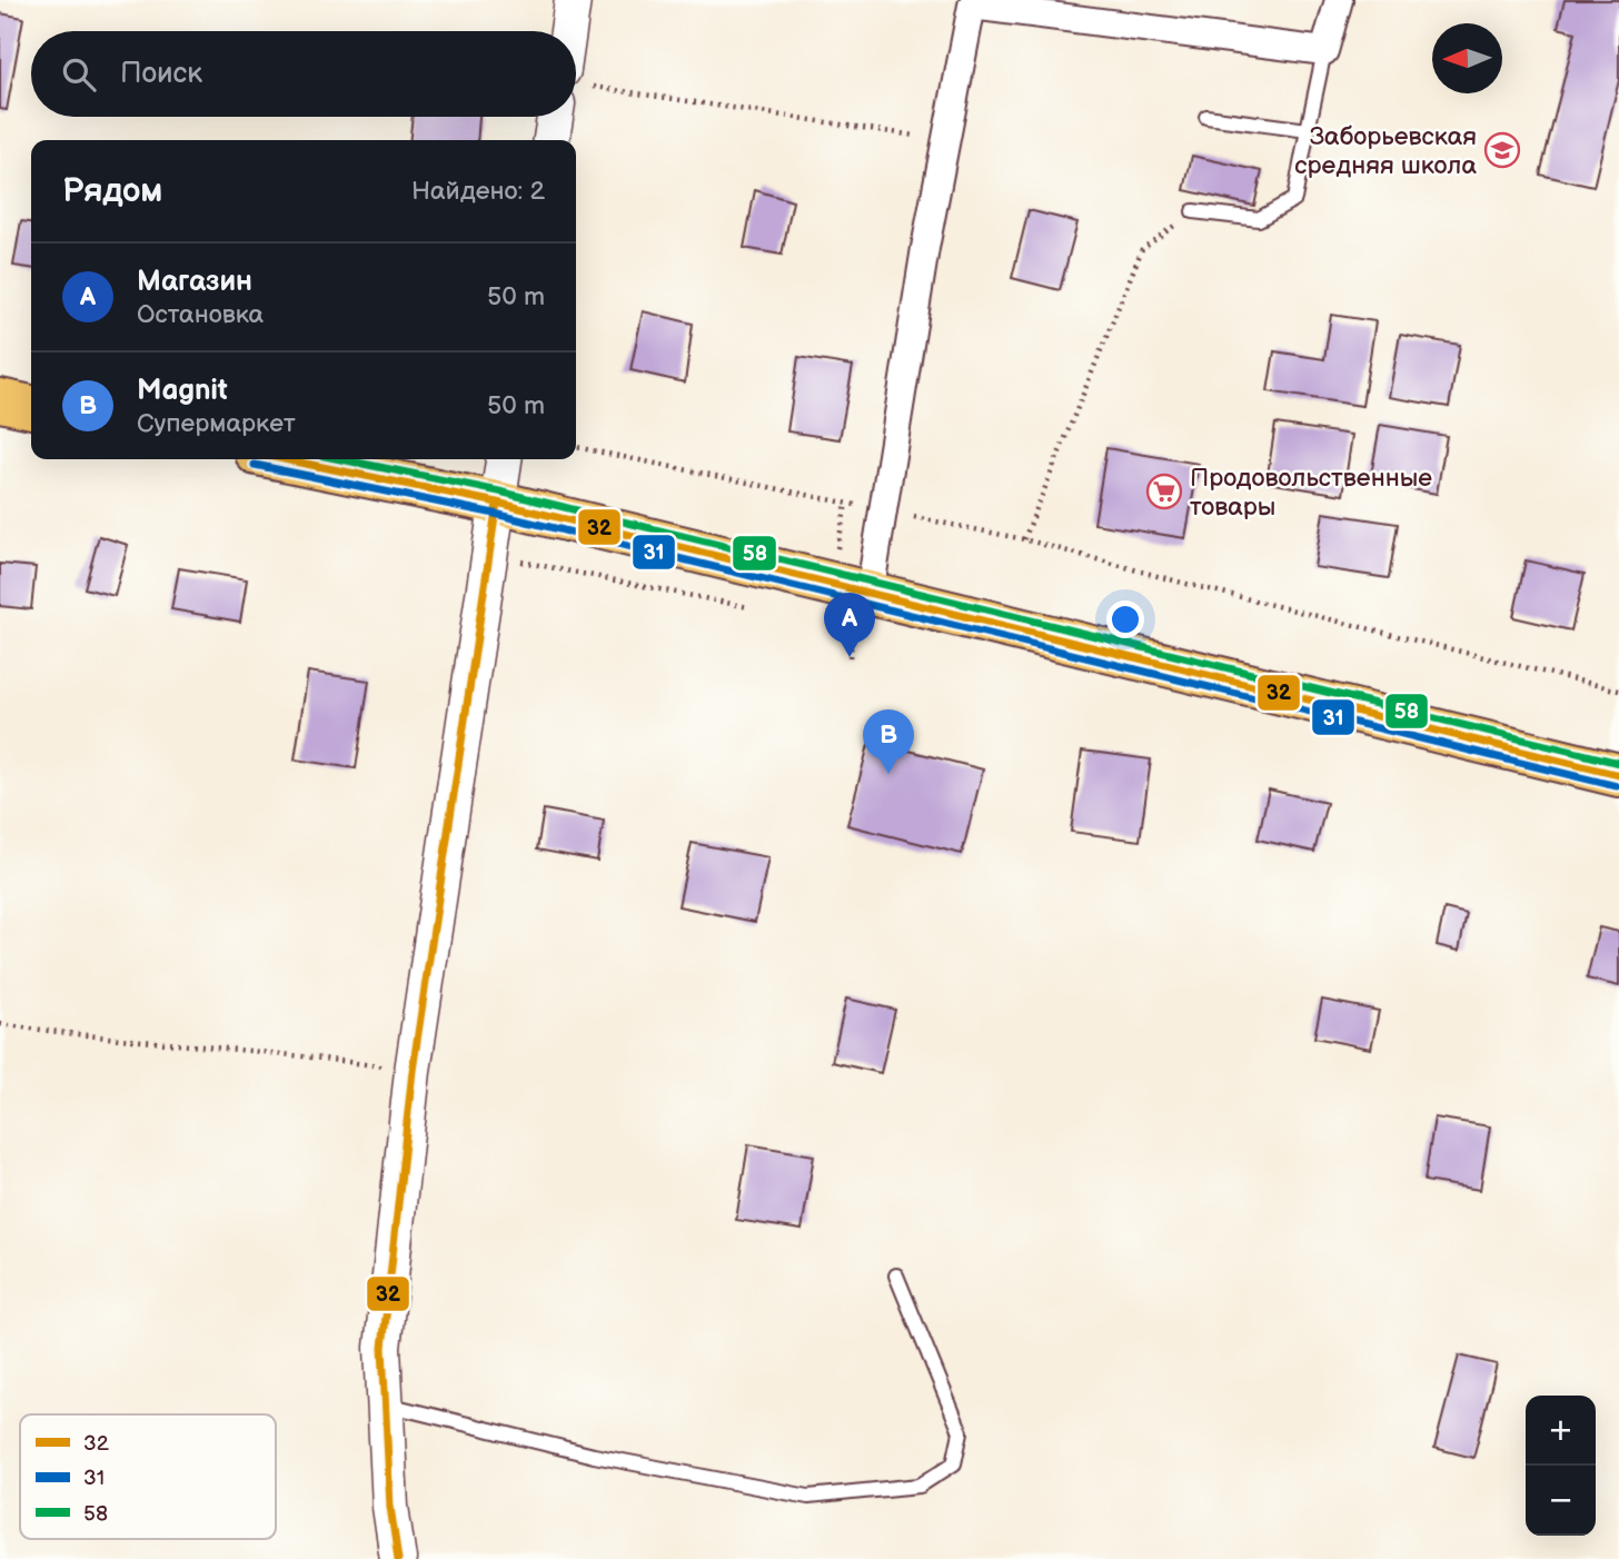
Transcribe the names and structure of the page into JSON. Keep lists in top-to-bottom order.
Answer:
{
  "places": {
    "school or university": ["Заборьевская средняя школа"],
    "supermarket": ["Продовольственные товары"]
  },
  "lines": ["transit line 32", "transit line 58", "transit line 31"],
  "legend": ["32", "31", "58"],
  "north": "left",
  "page": {
    "search": "Поиск",
    "heading": ["Рядом", "Найдено: 2"],
    "list": [
      {
        "mark": "A",
        "name": "Магазин",
        "note": "Остановка",
        "value": "50 m"
      },
      {
        "mark": "B",
        "name": "Magnit",
        "note": "Супермаркет",
        "value": "50 m"
      }
    ],
    "pins": ["A", "B"],
    "map_buttons": ["+", "−"]
  }
}
